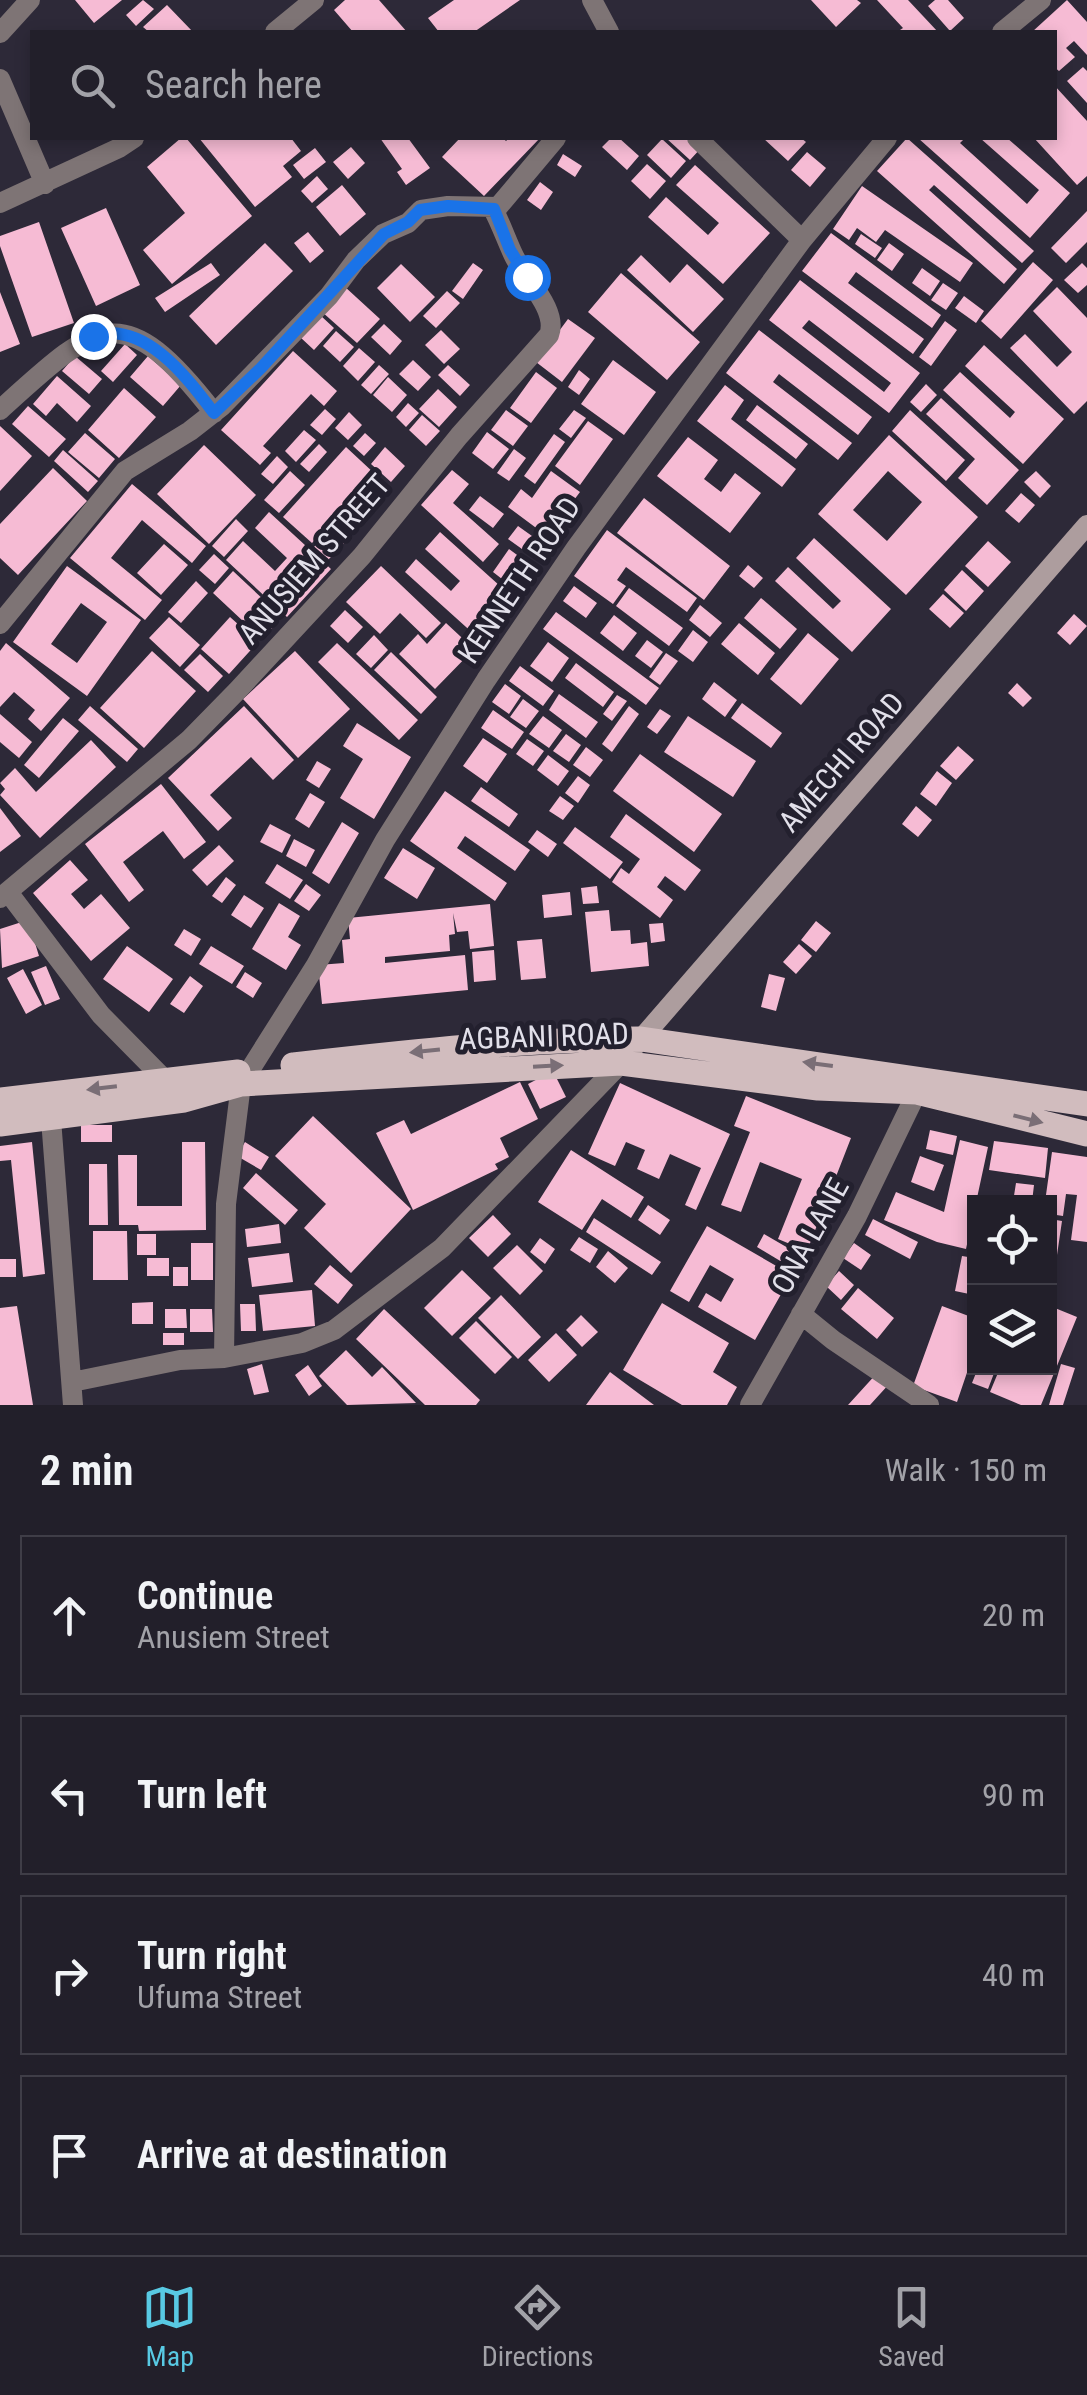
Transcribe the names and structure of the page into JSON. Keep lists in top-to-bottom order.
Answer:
{
  "streets": {
    "main road": ["AMECHI ROAD", "AGBANI ROAD"],
    "street": ["ANUSIEM STREET", "KENNETH ROAD", "ONA LANE"]
  },
  "crossings": [
    ["KENNETH ROAD", "AGBANI ROAD"],
    ["AMECHI ROAD", "AGBANI ROAD"],
    ["AGBANI ROAD", "ONA LANE"]
  ],
  "page": {
    "search": "Search here",
    "heading": ["2 min", "Walk · 150 m"],
    "list": [
      ["Continue", "Anusiem Street", "20 m"],
      ["Turn left", "90 m"],
      ["Turn right", "Ufuma Street", "40 m"],
      "Arrive at destination"
    ],
    "nav": ["Map", "Directions", "Saved"]
  }
}
